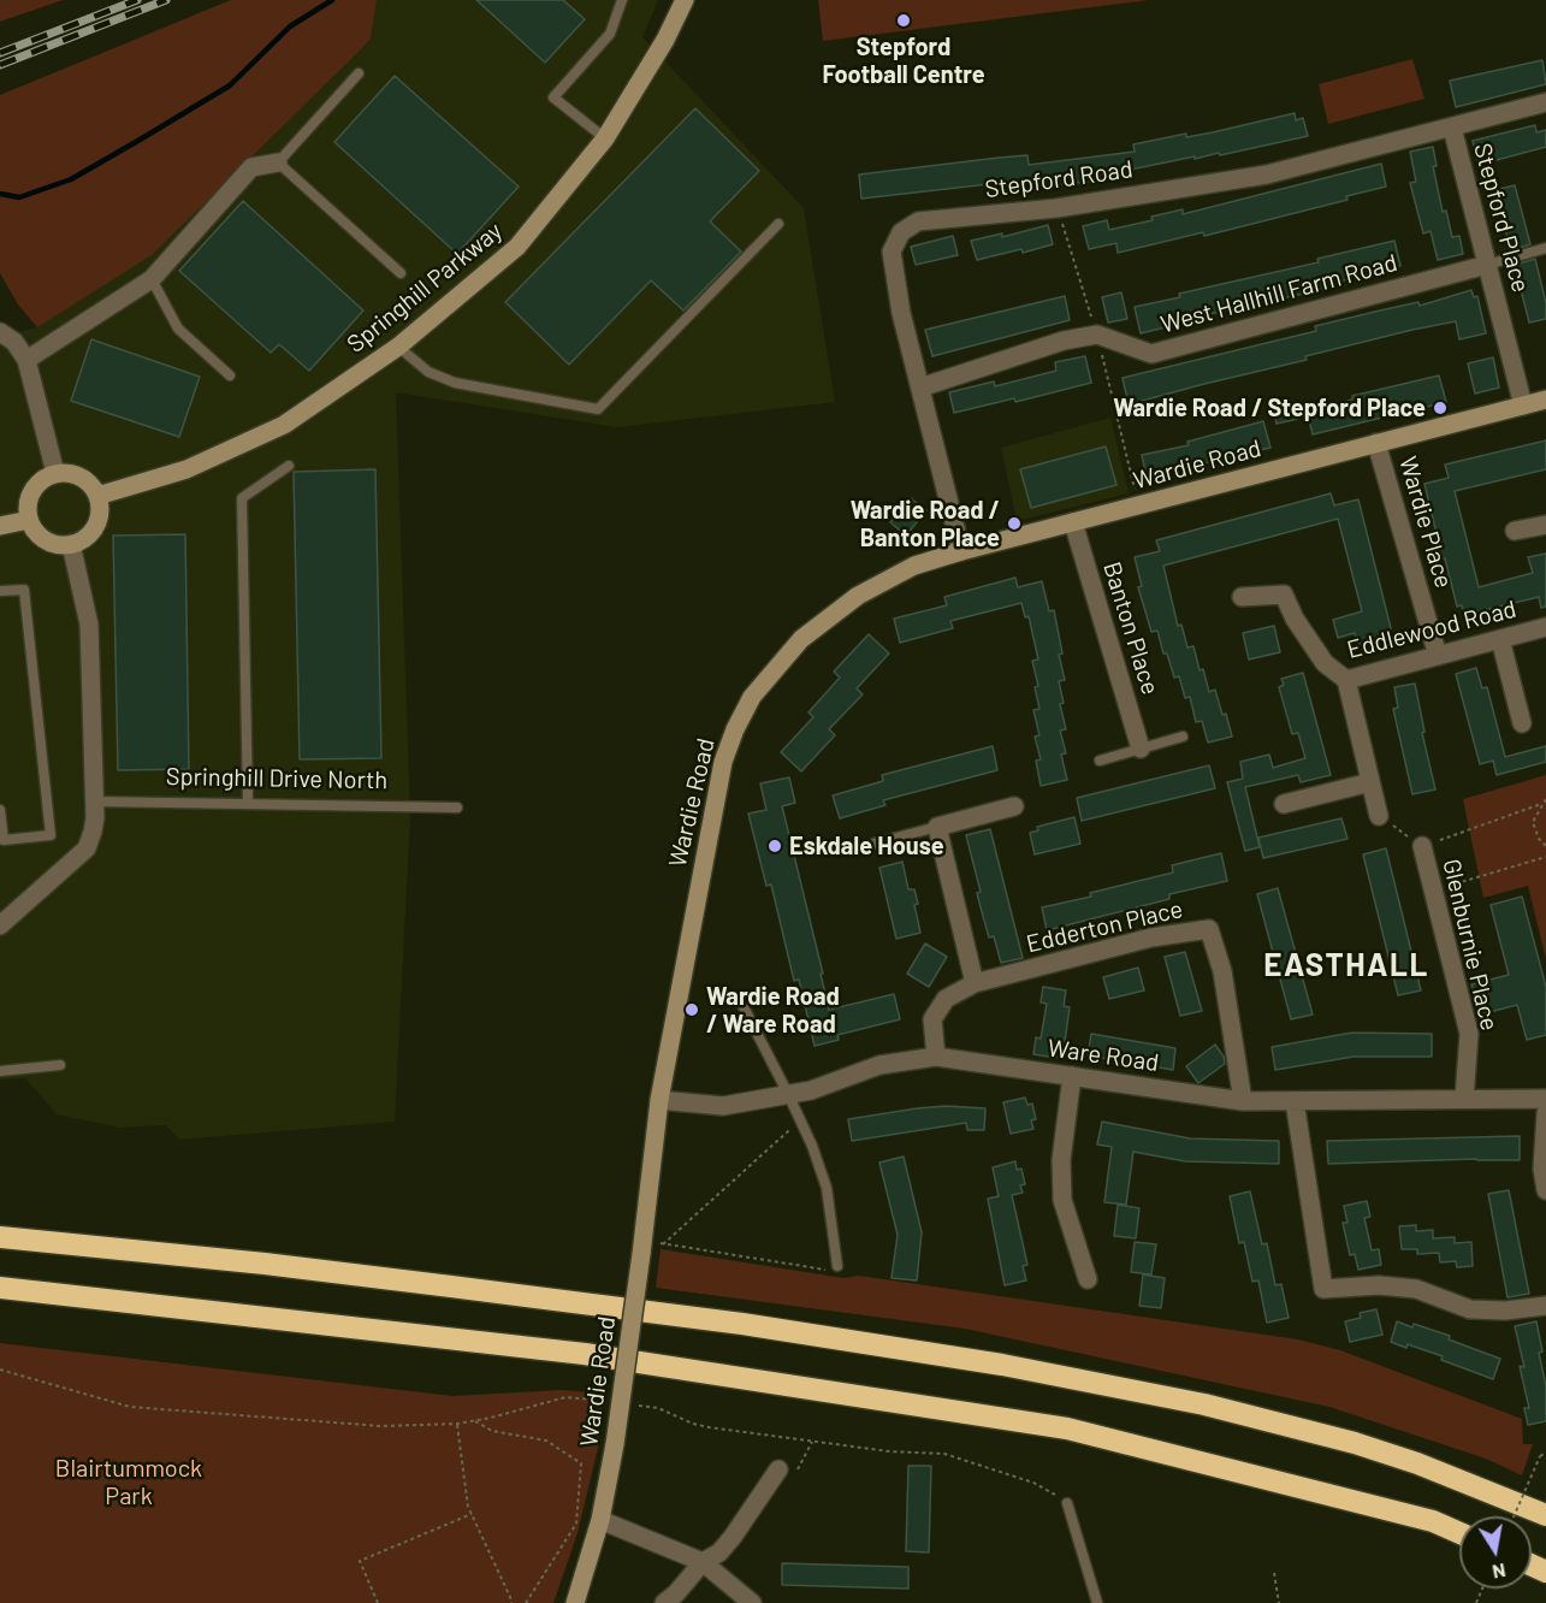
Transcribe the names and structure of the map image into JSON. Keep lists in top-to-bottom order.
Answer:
{
  "streets": {
    "street": [
      "Stepford Road",
      "Stepford Place",
      "Springhill Parkway",
      "West Hallhill Farm Road",
      "Wardie Road",
      "Wardie Place",
      "Banton Place",
      "Eddlewood Road",
      "Edderton Place",
      "Glenburnie Place",
      "Ware Road"
    ],
    "lane": ["Springhill Drive North"]
  },
  "crossings": [
    ["Stepford Road", "Stepford Place"],
    ["Stepford Road", "West Hallhill Farm Road"],
    ["Stepford Road", "Wardie Road"],
    ["Stepford Place", "West Hallhill Farm Road"],
    ["Stepford Place", "Wardie Road"],
    ["Wardie Road", "Wardie Place"],
    ["Wardie Road", "Banton Place"],
    ["Wardie Road", "Ware Road"],
    ["Wardie Place", "Eddlewood Road"],
    ["Edderton Place", "Ware Road"],
    ["Glenburnie Place", "Ware Road"]
  ],
  "districts": ["EASTHALL"],
  "parks": ["Blairtummock Park"],
  "places": [
    "Stepford Football Centre",
    "Wardie Road / Stepford Place",
    "Wardie Road / Banton Place",
    "Eskdale House",
    "Wardie Road / Ware Road"
  ],
  "north": "bottom"
}
